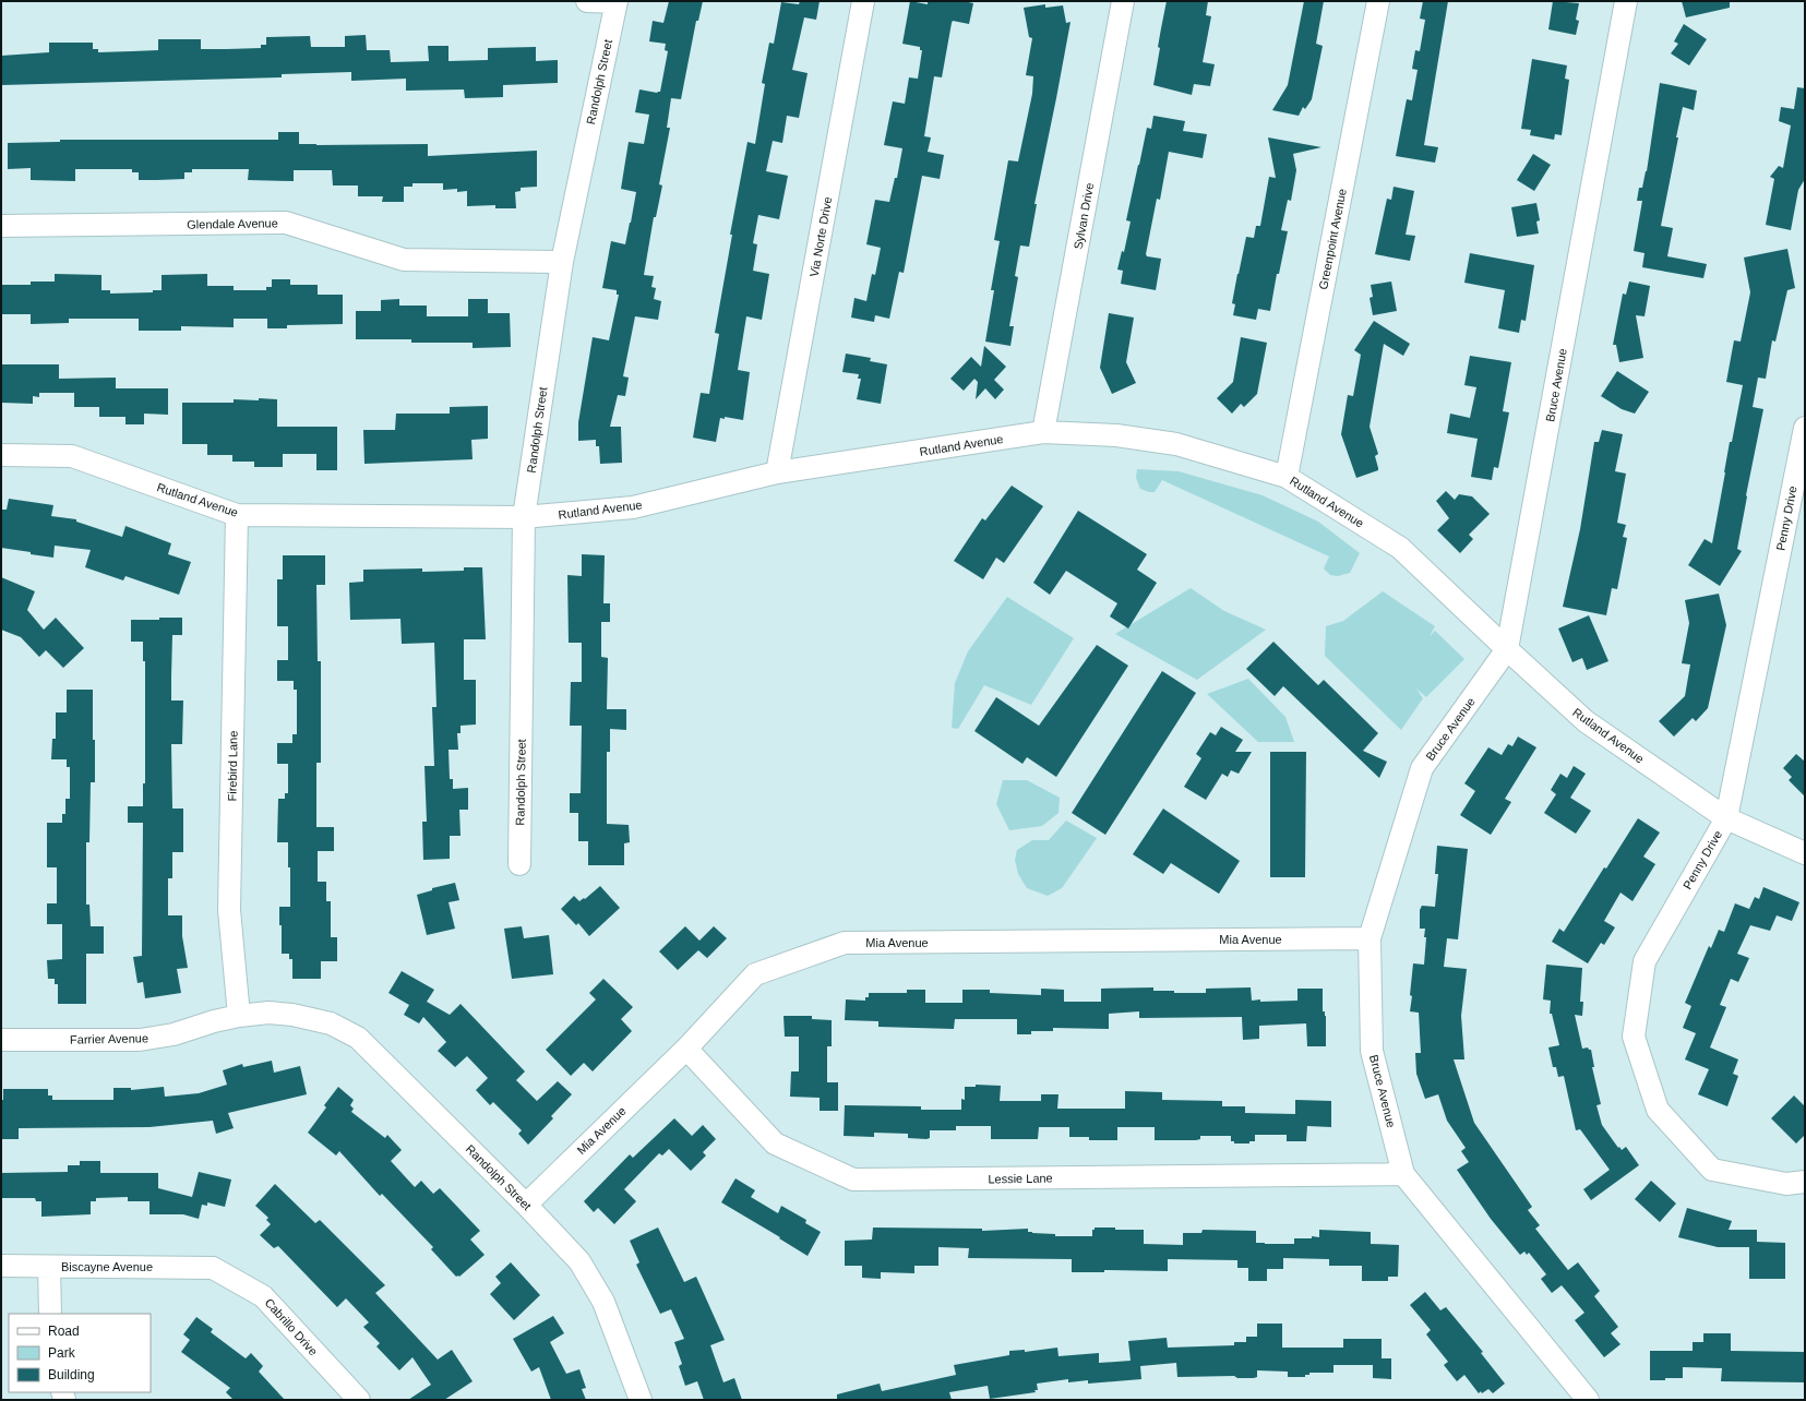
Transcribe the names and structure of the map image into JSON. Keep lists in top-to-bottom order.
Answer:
{
  "streets": {
    "street": [
      "Randolph Street",
      "Sylvan Drive",
      "Glendale Avenue",
      "Via Norte Drive",
      "Greenpoint Avenue",
      "Bruce Avenue",
      "Rutland Avenue",
      "Penny Drive",
      "Firebird Lane",
      "Mia Avenue",
      "Farrier Avenue",
      "Lessie Lane",
      "Biscayne Avenue",
      "Cabrillo Drive"
    ]
  },
  "crossings": [
    ["Randolph Street", "Glendale Avenue"],
    ["Randolph Street", "Rutland Avenue"],
    ["Randolph Street", "Mia Avenue"],
    ["Randolph Street", "Farrier Avenue"],
    ["Sylvan Drive", "Rutland Avenue"],
    ["Via Norte Drive", "Rutland Avenue"],
    ["Greenpoint Avenue", "Rutland Avenue"],
    ["Bruce Avenue", "Rutland Avenue"],
    ["Bruce Avenue", "Mia Avenue"],
    ["Bruce Avenue", "Lessie Lane"],
    ["Rutland Avenue", "Penny Drive"],
    ["Rutland Avenue", "Firebird Lane"],
    ["Firebird Lane", "Farrier Avenue"],
    ["Mia Avenue", "Lessie Lane"],
    ["Biscayne Avenue", "Cabrillo Drive"]
  ],
  "legend": ["Road", "Park", "Building"]
}
